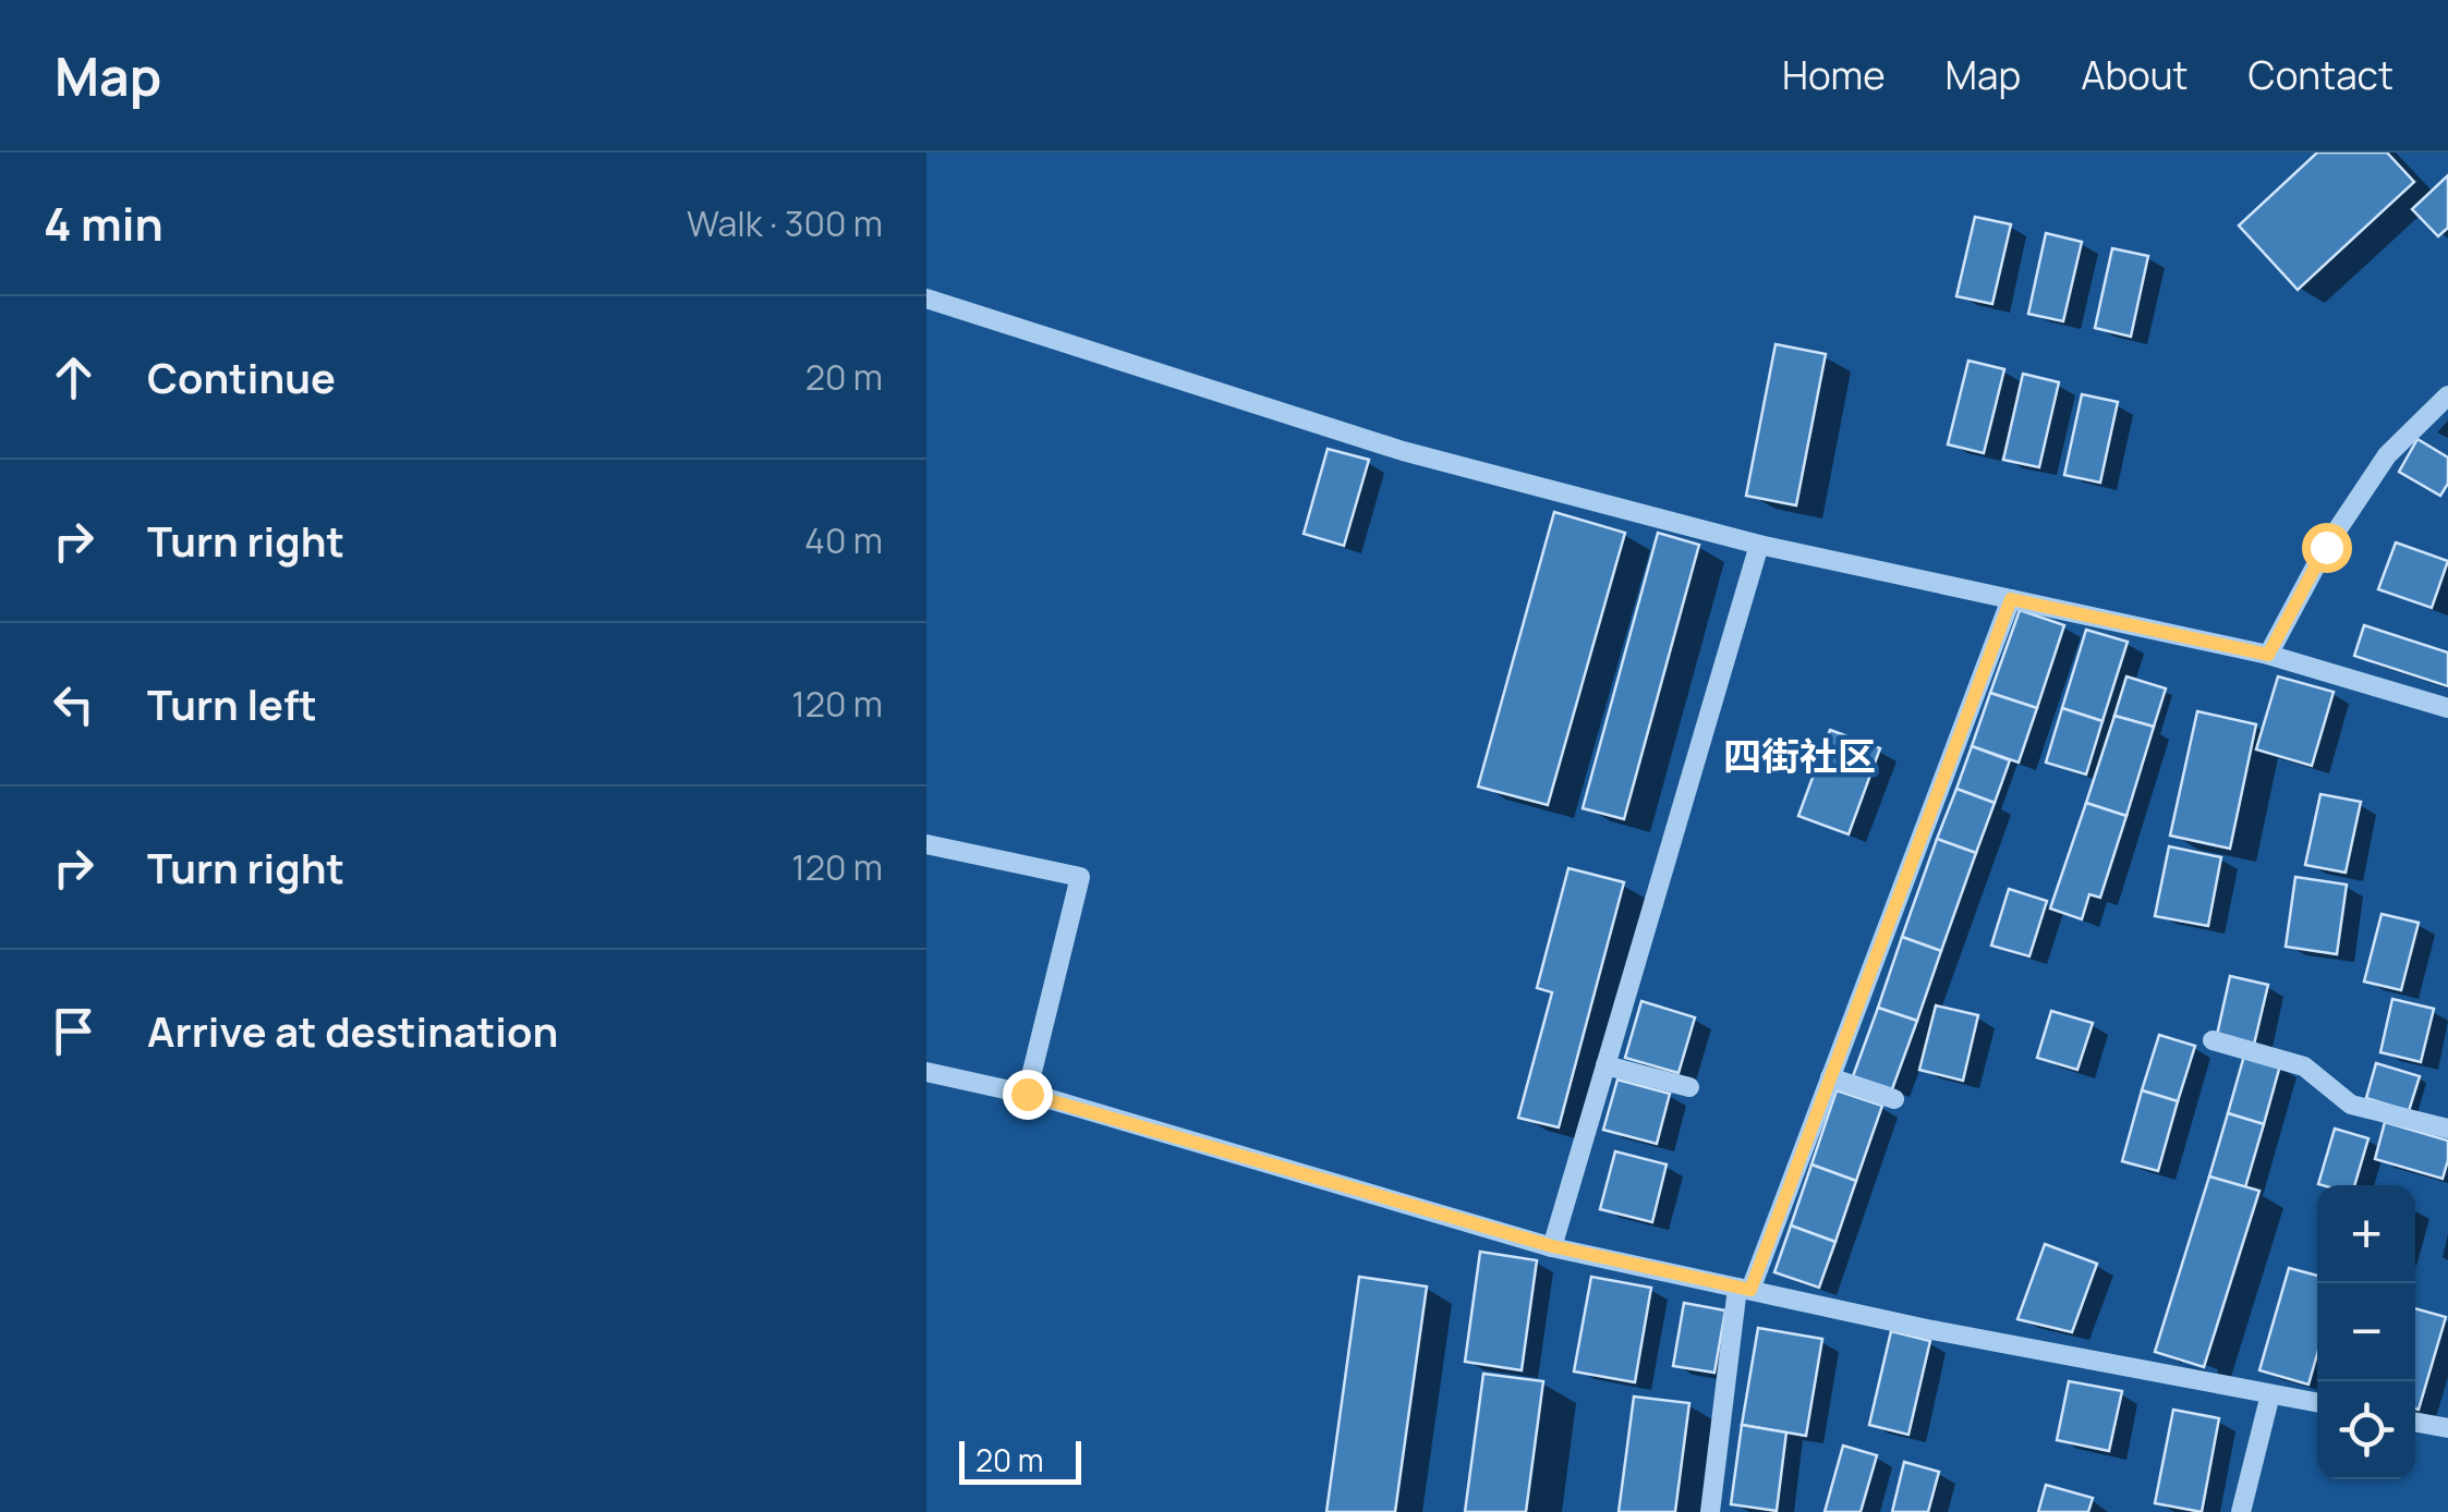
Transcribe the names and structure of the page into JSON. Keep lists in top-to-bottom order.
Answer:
{
  "districts": ["四街社区"],
  "scale_bar": "20 m",
  "page": {
    "header": "Map",
    "nav": [
      "Home",
      "Map",
      "About",
      "Contact"
    ],
    "heading": ["4 min", "Walk · 300 m"],
    "list": [
      ["Continue", "20 m"],
      ["Turn right", "40 m"],
      ["Turn left", "120 m"],
      ["Turn right", "120 m"],
      "Arrive at destination"
    ],
    "map_buttons": ["+", "−"],
    "scale": "20 m"
  }
}
